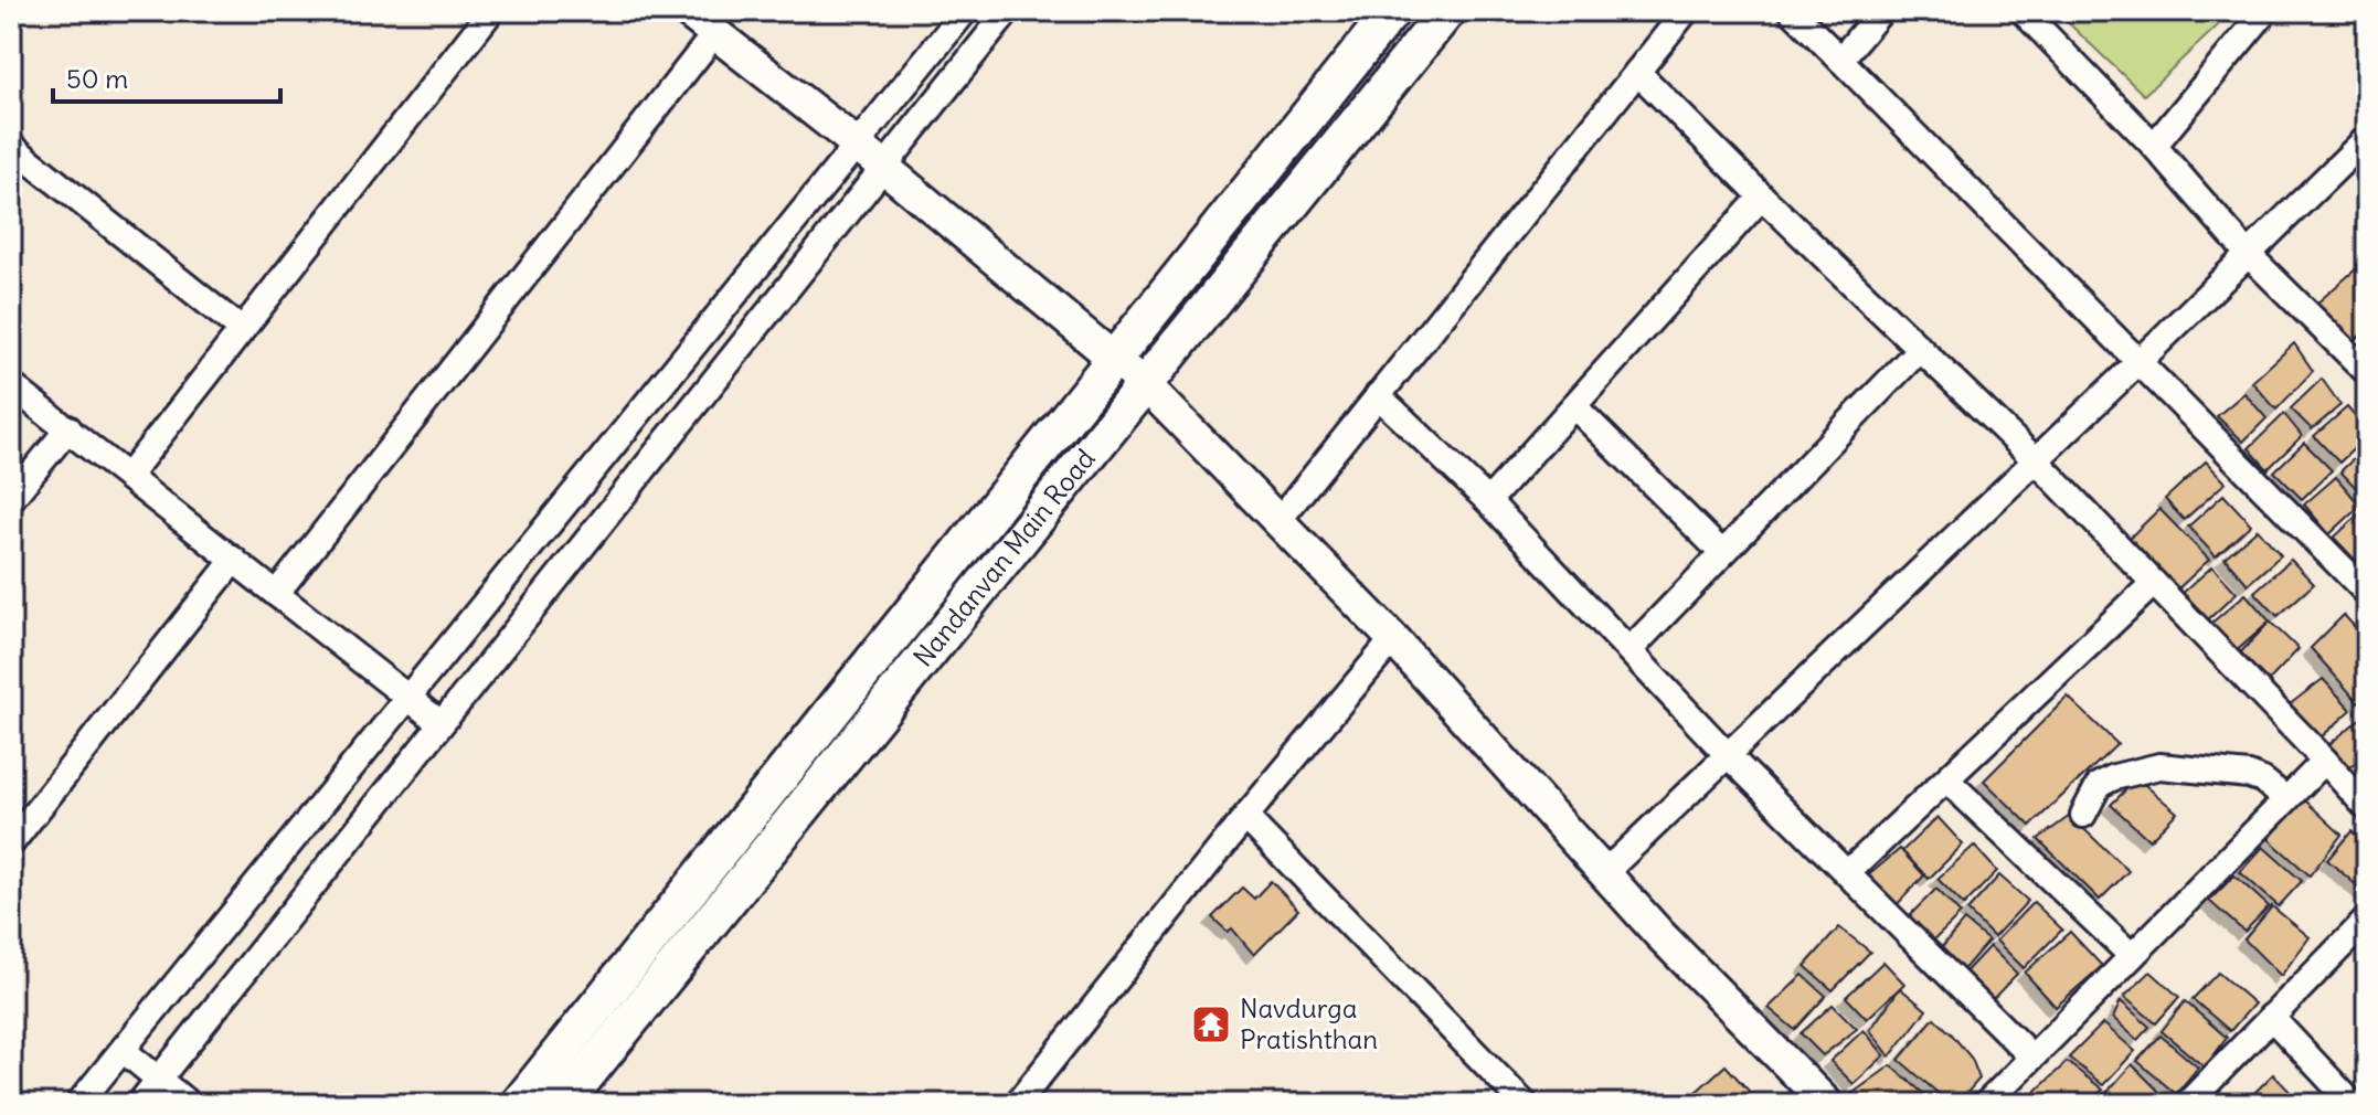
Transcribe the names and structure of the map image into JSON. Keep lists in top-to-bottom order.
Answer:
{
  "streets": {
    "main road": ["Nandanvan Main Road"]
  },
  "places": {
    "temple": ["Navdurga Pratishthan"]
  },
  "scale_bar": "50 m"
}
